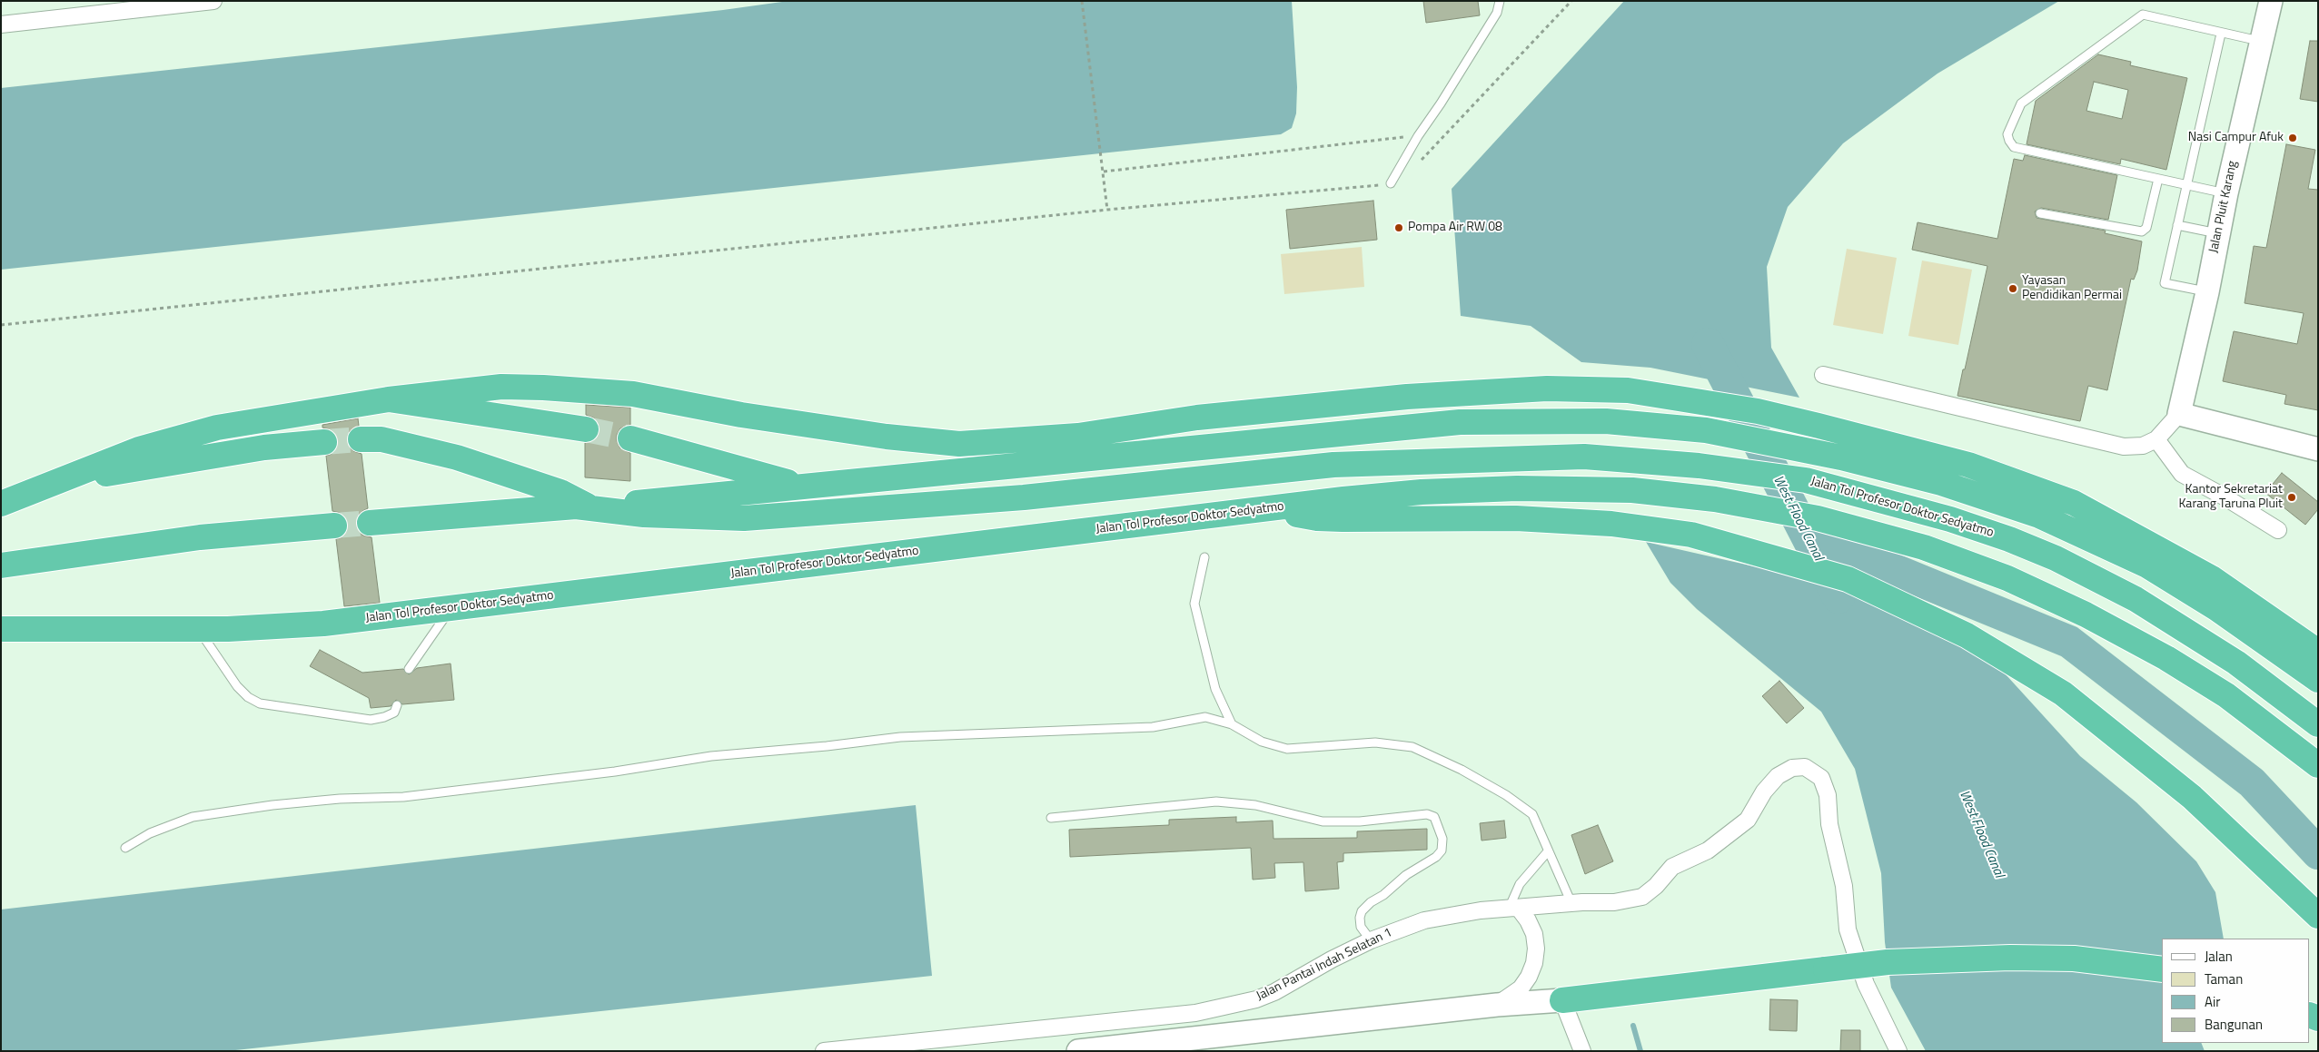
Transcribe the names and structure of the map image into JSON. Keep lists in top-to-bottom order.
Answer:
{
  "streets": {
    "highway": ["Jalan Tol Profesor Doktor Sedyatmo"],
    "street": ["Jalan Pluit Karang", "Jalan Pantai Indah Selatan 1"]
  },
  "water": ["West Flood Canal"],
  "places": [
    "Nasi Campur Afuk",
    "Pompa Air RW 08",
    "Yayasan Pendidikan Permai",
    "Kantor Sekretariat Karang Taruna Pluit"
  ],
  "legend": [
    "Jalan",
    "Taman",
    "Air",
    "Bangunan"
  ]
}
